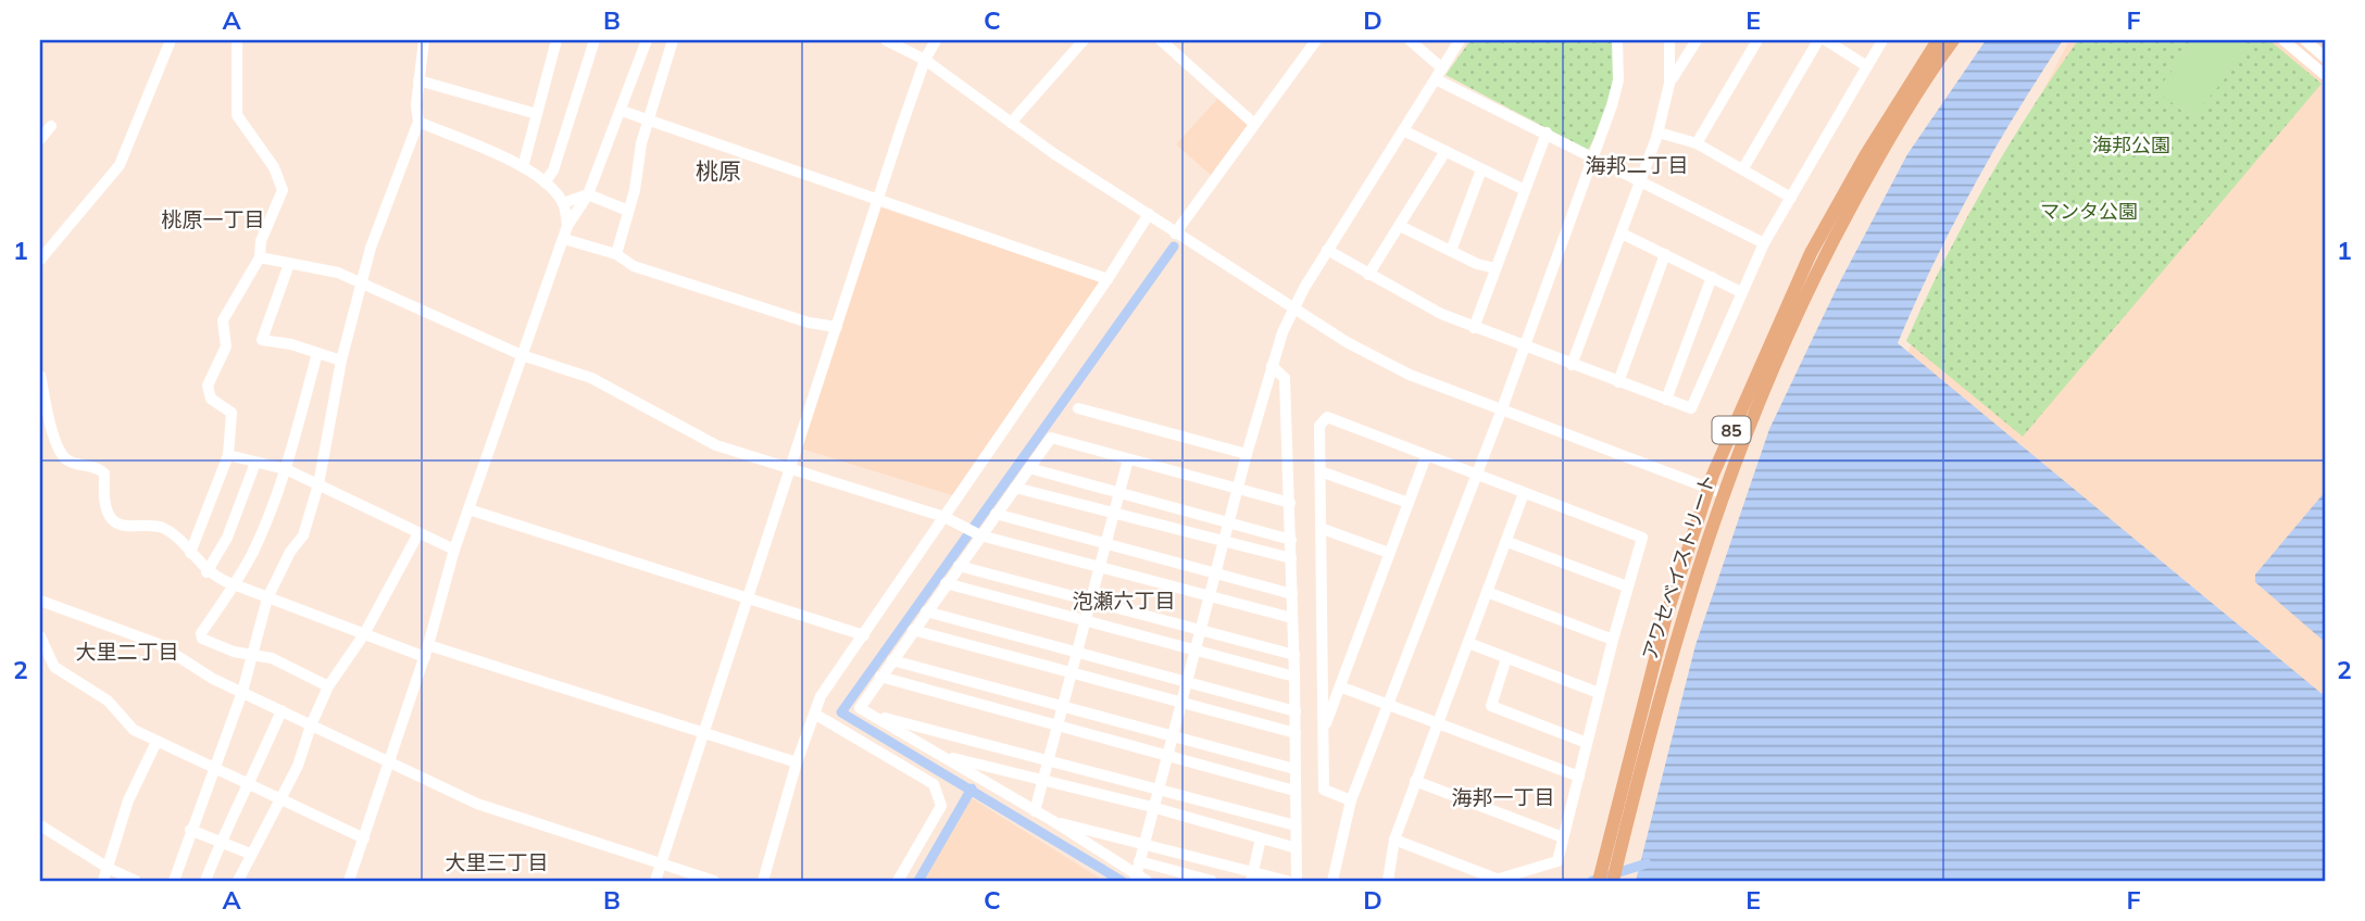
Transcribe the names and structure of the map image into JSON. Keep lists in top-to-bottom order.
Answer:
{
  "streets": {
    "main road": ["85", "アワセベイストリート"]
  },
  "districts": [
    "海邦二丁目",
    "桃原",
    "桃原一丁目",
    "泡瀬六丁目",
    "大里二丁目",
    "海邦一丁目",
    "大里三丁目"
  ],
  "parks": ["海邦公園", "マンタ公園"],
  "grid": {
    "columns": [
      "A",
      "B",
      "C",
      "D",
      "E",
      "F"
    ],
    "rows": ["1", "2"]
  }
}
